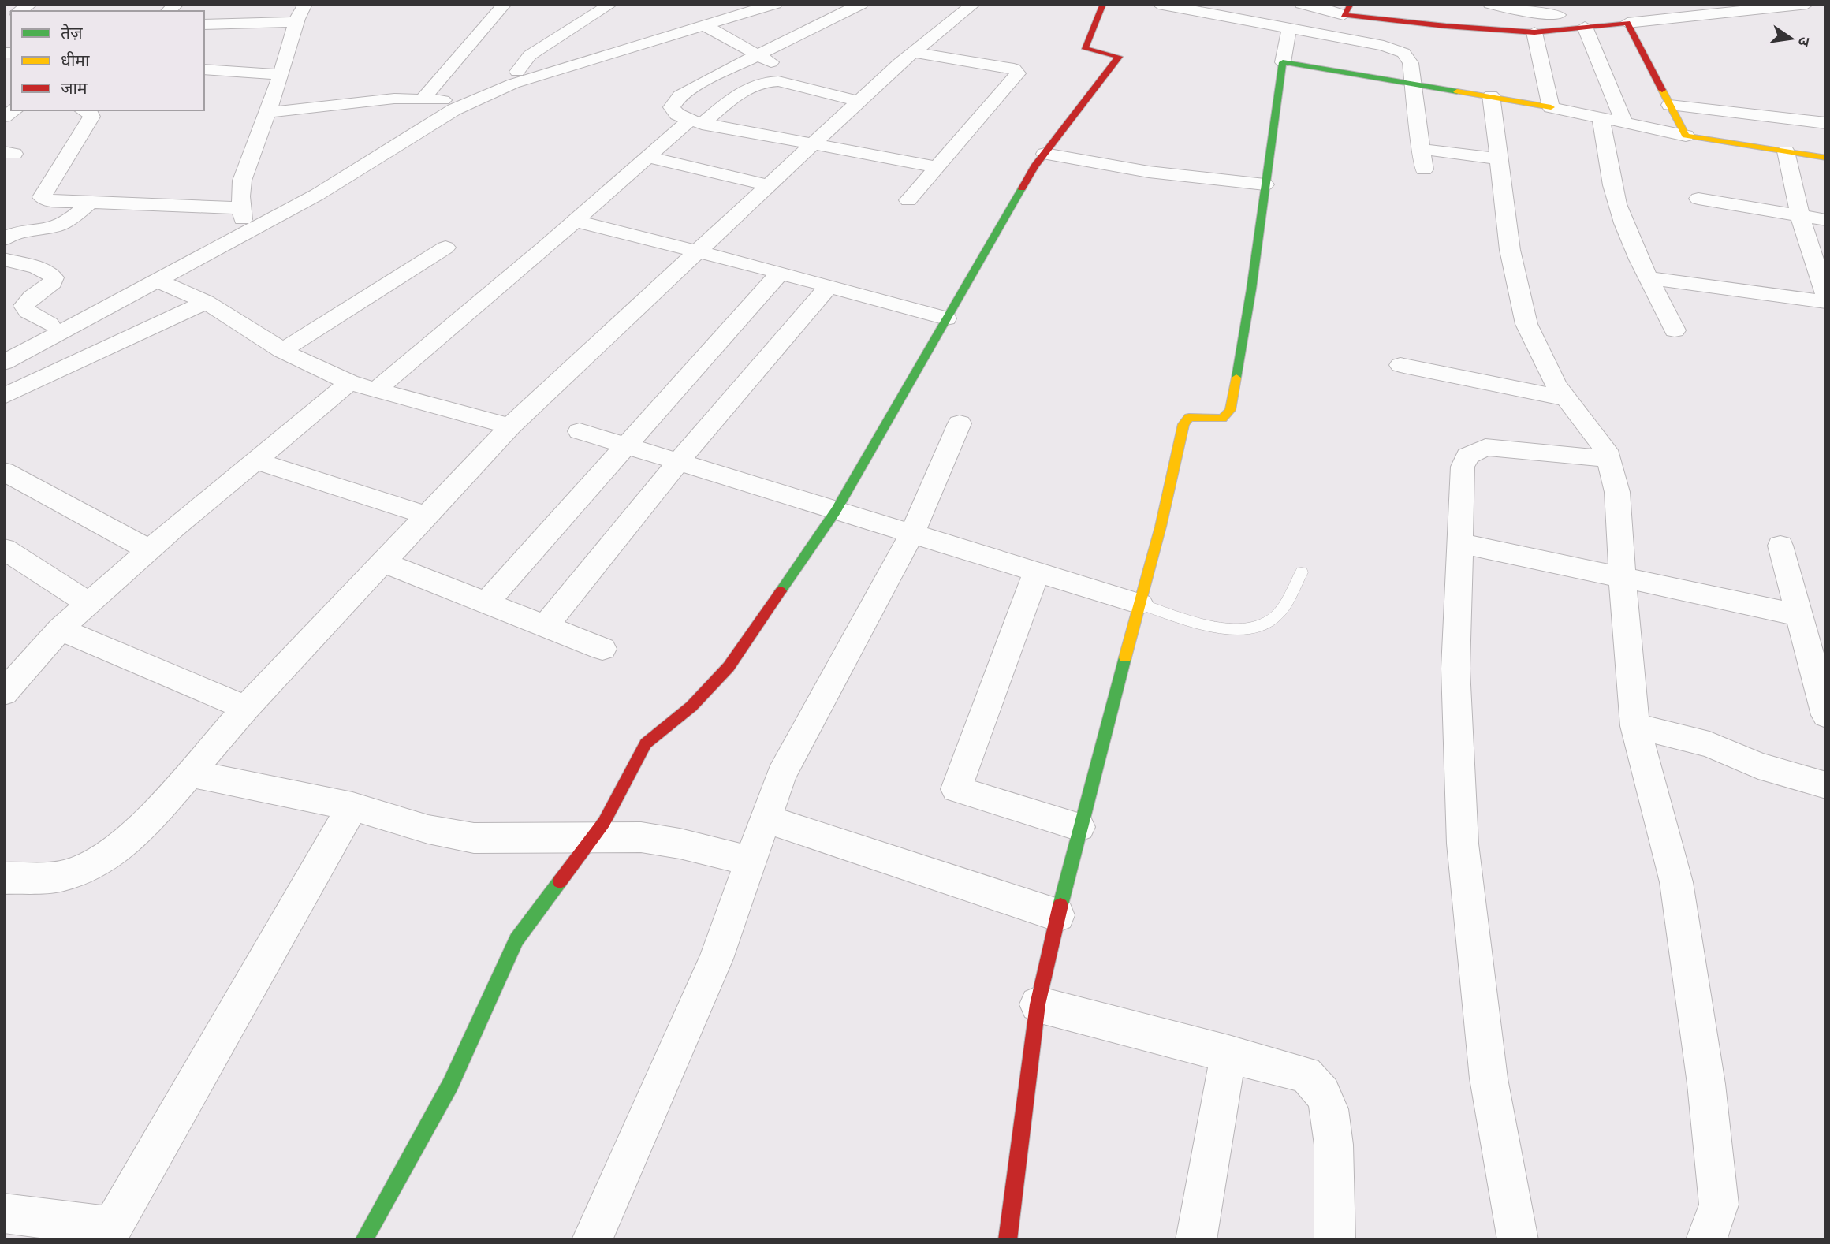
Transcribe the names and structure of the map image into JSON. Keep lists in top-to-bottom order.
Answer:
{
  "legend": ["तेज़", "धीमा", "जाम"],
  "north": "right"
}
